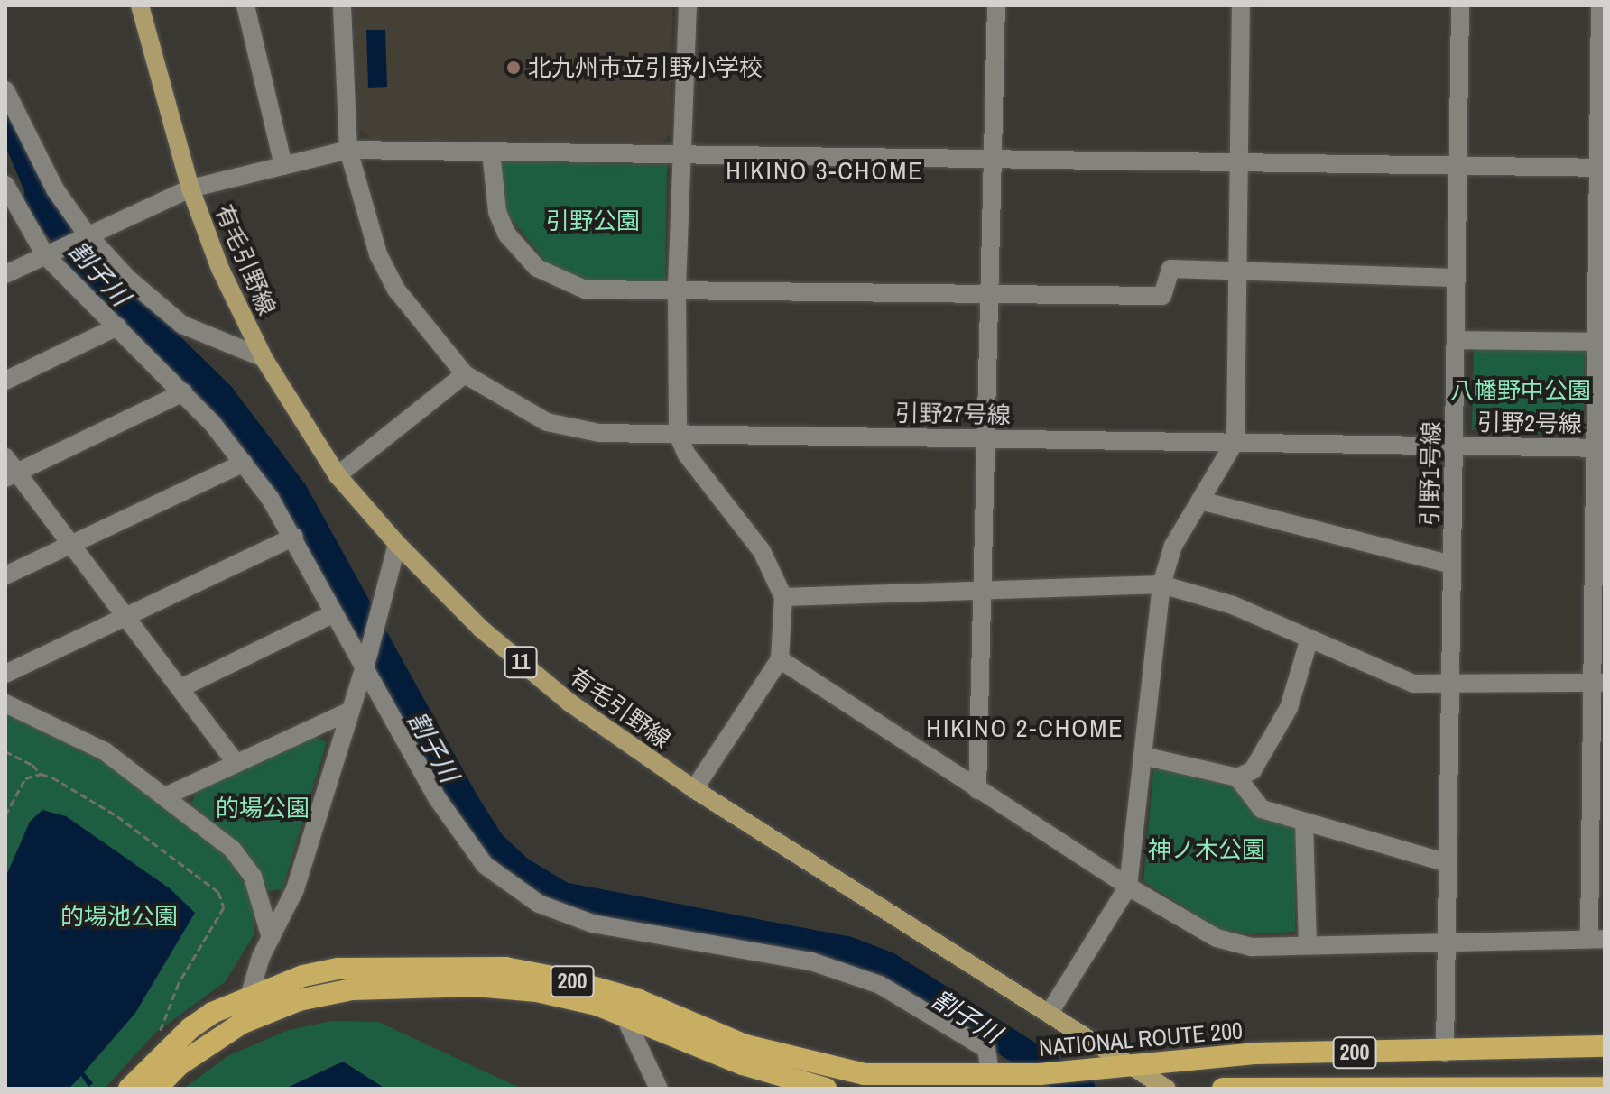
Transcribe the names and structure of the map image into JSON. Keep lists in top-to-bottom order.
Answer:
{
  "streets": {
    "highway": ["200", "NATIONAL ROUTE 200"],
    "main road": ["有毛引野線", "11"],
    "street": ["引野27号線", "引野2号線", "引野1号線"]
  },
  "crossings": [
    ["有毛引野線", "NATIONAL ROUTE 200"],
    ["引野27号線", "引野2号線"],
    ["引野27号線", "引野1号線"],
    ["引野2号線", "引野1号線"],
    ["引野1号線", "200"],
    ["引野1号線", "NATIONAL ROUTE 200"],
    ["200", "NATIONAL ROUTE 200"]
  ],
  "districts": ["HIKINO 3-CHOME", "HIKINO 2-CHOME"],
  "water": ["割子川"],
  "parks": [
    "引野公園",
    "八幡野中公園",
    "的場公園",
    "神ノ木公園",
    "的場池公園"
  ],
  "places": ["北九州市立引野小学校"]
}
